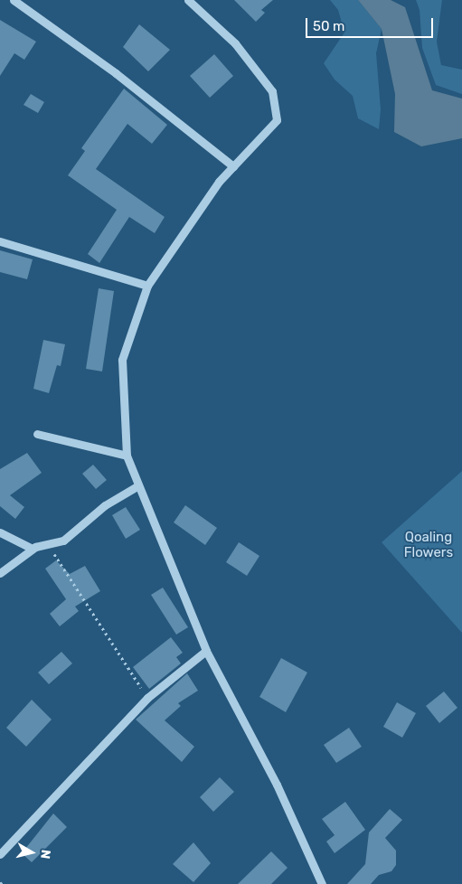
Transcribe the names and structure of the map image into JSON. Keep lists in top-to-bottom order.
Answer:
{
  "parks": ["Qoaling Flowers"],
  "scale_bar": "50 m",
  "north": "right"
}
